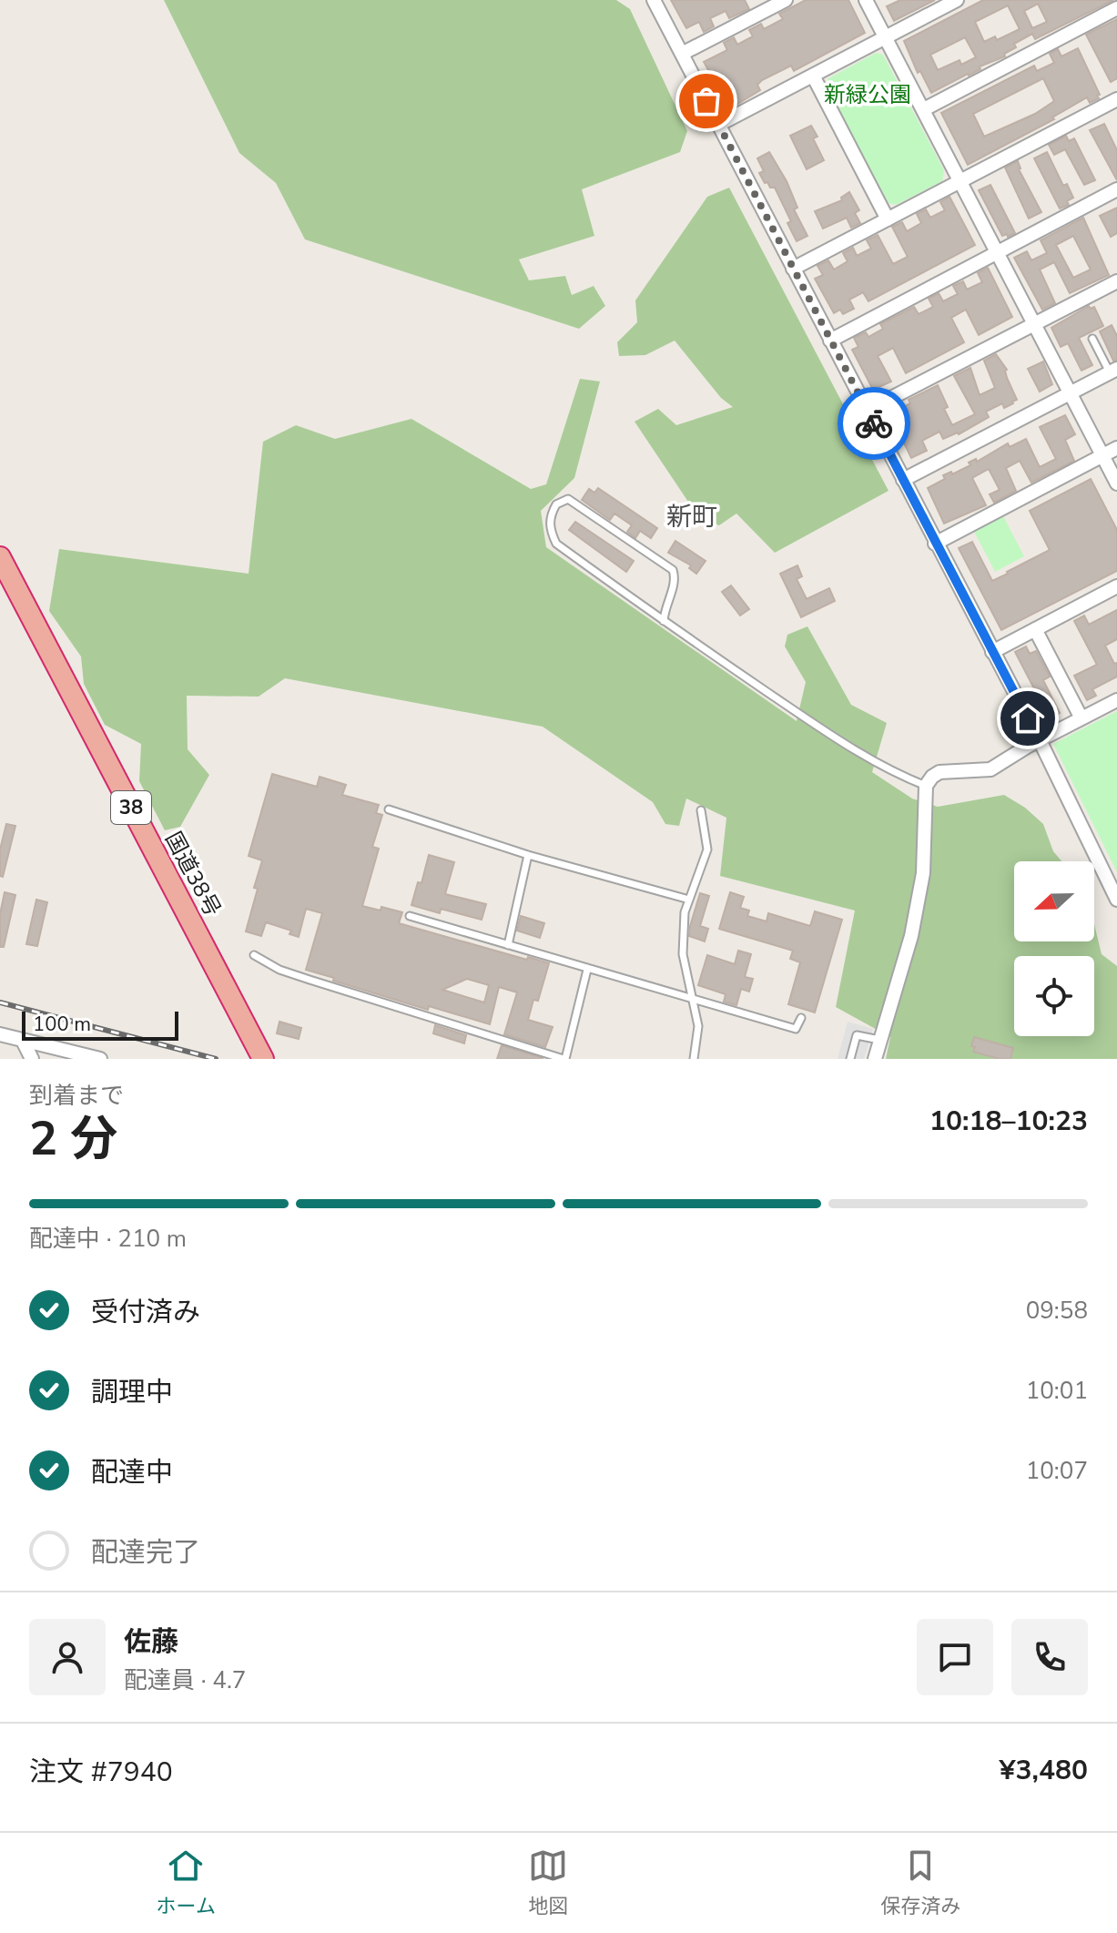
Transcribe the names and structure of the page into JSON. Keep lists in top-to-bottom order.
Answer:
{
  "streets": {
    "highway": ["38", "国道38号"]
  },
  "districts": ["新町"],
  "parks": ["新緑公園"],
  "scale_bar": "100 m",
  "north": "left",
  "page": {
    "scale": "100 m",
    "heading": ["2 分", "到着まで", "10:18–10:23"],
    "panel": [
      "佐藤",
      "配達員 · 4.7",
      "注文 #7940",
      "¥3,480"
    ],
    "bar": "配達中 · 210 m",
    "list": [
      ["受付済み", "09:58"],
      ["調理中", "10:01"],
      ["配達中", "10:07"],
      "配達完了"
    ],
    "tabs": ["ホーム", "地図", "保存済み"]
  }
}
